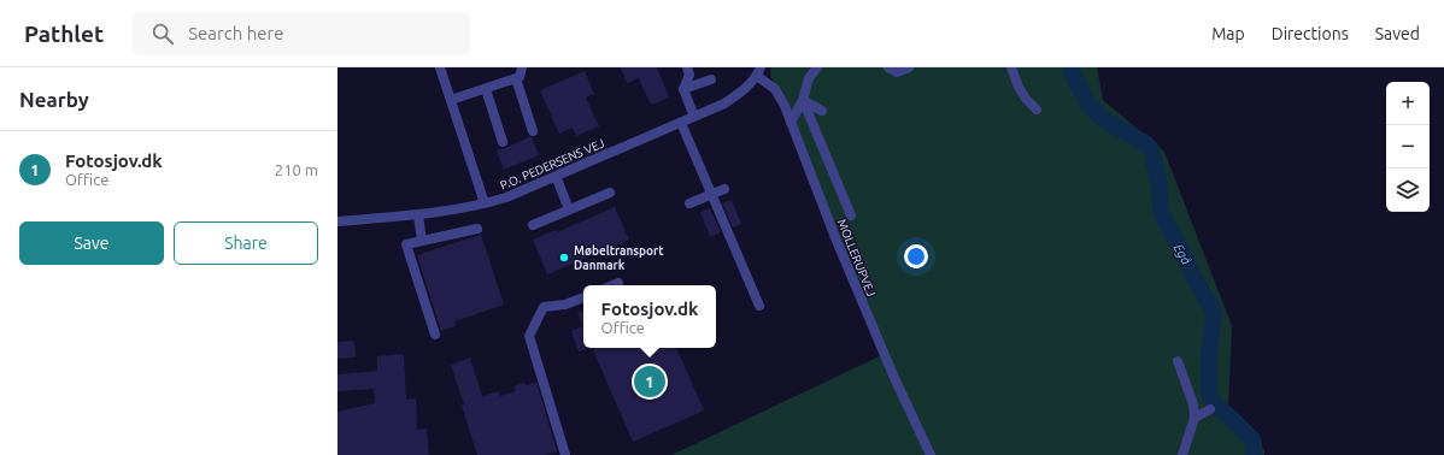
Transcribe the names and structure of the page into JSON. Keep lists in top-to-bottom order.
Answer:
{
  "streets": {
    "street": ["P.O. PEDERSENS VEJ", "MOLLERUPVEJ"]
  },
  "crossings": [
    ["P.O. PEDERSENS VEJ", "MOLLERUPVEJ"]
  ],
  "water": ["Egå"],
  "places": ["Møbeltransport Danmark"],
  "page": {
    "header": "Pathlet",
    "search": "Search here",
    "nav": ["Map", "Directions", "Saved"],
    "heading": "Nearby",
    "map_buttons": ["+", "−"],
    "list": [
      {
        "mark": "1",
        "name": "Fotosjov.dk",
        "note": "Office",
        "value": "210 m"
      }
    ],
    "buttons": ["Save", "Share"],
    "popup": ["Fotosjov.dk", "Office"],
    "pins": "1"
  }
}
